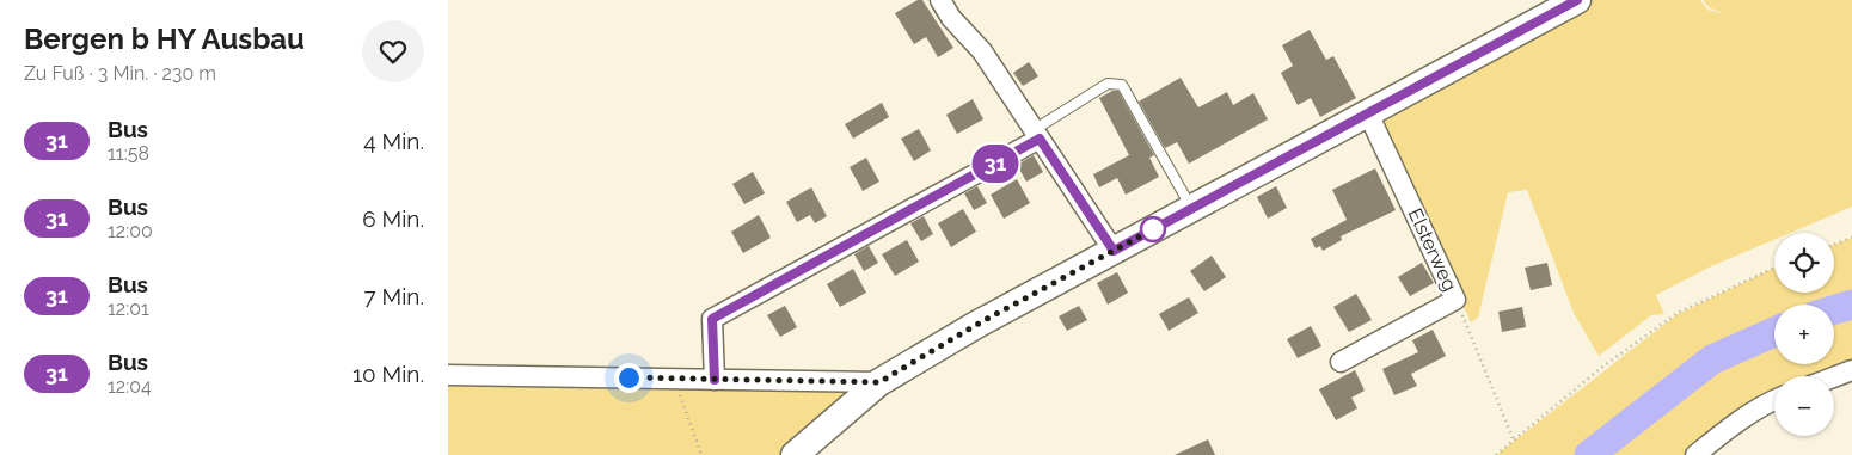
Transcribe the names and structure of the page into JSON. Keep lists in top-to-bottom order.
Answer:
{
  "streets": {
    "street": ["Elsterweg"]
  },
  "lines": ["bus line 31"],
  "page": {
    "heading": ["Bergen b HY Ausbau", "Zu Fuß · 3 Min. · 230 m"],
    "on_map": "31",
    "list": [
      {
        "mark": "31",
        "name": "Bus",
        "note": "11:58",
        "value": "4 Min."
      },
      {
        "mark": "31",
        "name": "Bus",
        "note": "12:00",
        "value": "6 Min."
      },
      {
        "mark": "31",
        "name": "Bus",
        "note": "12:01",
        "value": "7 Min."
      },
      {
        "mark": "31",
        "name": "Bus",
        "note": "12:04",
        "value": "10 Min."
      }
    ],
    "map_buttons": ["+", "−"]
  }
}
